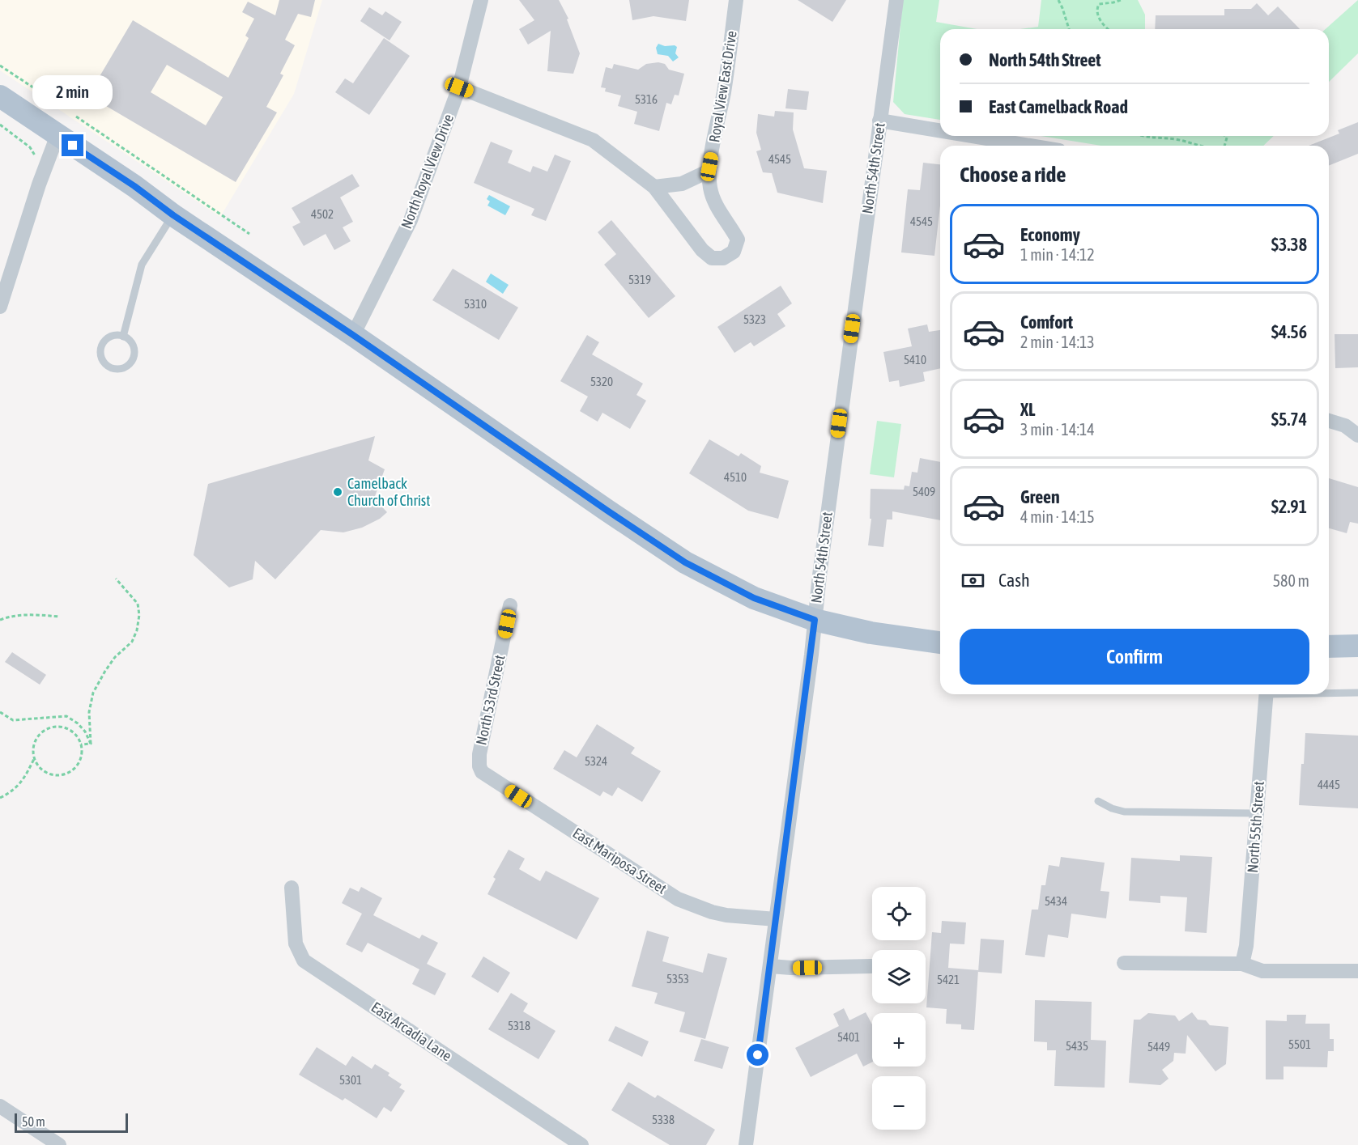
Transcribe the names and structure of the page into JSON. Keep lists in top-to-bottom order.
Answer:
{
  "streets": {
    "street": [
      "Royal View East Drive",
      "North 54th Street",
      "North Royal View Drive",
      "North 53rd Street",
      "North 55th Street",
      "East Mariposa Street",
      "East Arcadia Lane"
    ]
  },
  "crossings": [
    ["North 54th Street", "East Mariposa Street"],
    ["North 53rd Street", "East Mariposa Street"]
  ],
  "places": ["Camelback Church of Christ"],
  "house_numbers": [
    "5316",
    "4545",
    "4502",
    "4545",
    "5319",
    "5310",
    "5323",
    "5410",
    "5320",
    "4510",
    "5409",
    "5324",
    "4445",
    "5434",
    "5353",
    "5421",
    "5318",
    "5401",
    "5501",
    "5435",
    "5449",
    "5301",
    "5338"
  ],
  "scale_bar": "50 m",
  "page": {
    "banner": ["North 54th Street", "East Camelback Road"],
    "bubble": "2 min",
    "heading": "Choose a ride",
    "list": [
      {
        "name": "Economy",
        "note": "1 min · 14:12",
        "value": "$3.38"
      },
      {
        "name": "Comfort",
        "note": "2 min · 14:13",
        "value": "$4.56"
      },
      {
        "name": "XL",
        "note": "3 min · 14:14",
        "value": "$5.74"
      },
      {
        "name": "Green",
        "note": "4 min · 14:15",
        "value": "$2.91"
      }
    ],
    "pay": ["Cash", "580 m"],
    "buttons": "Confirm",
    "map_buttons": ["+", "−"],
    "scale": "50 m"
  }
}
